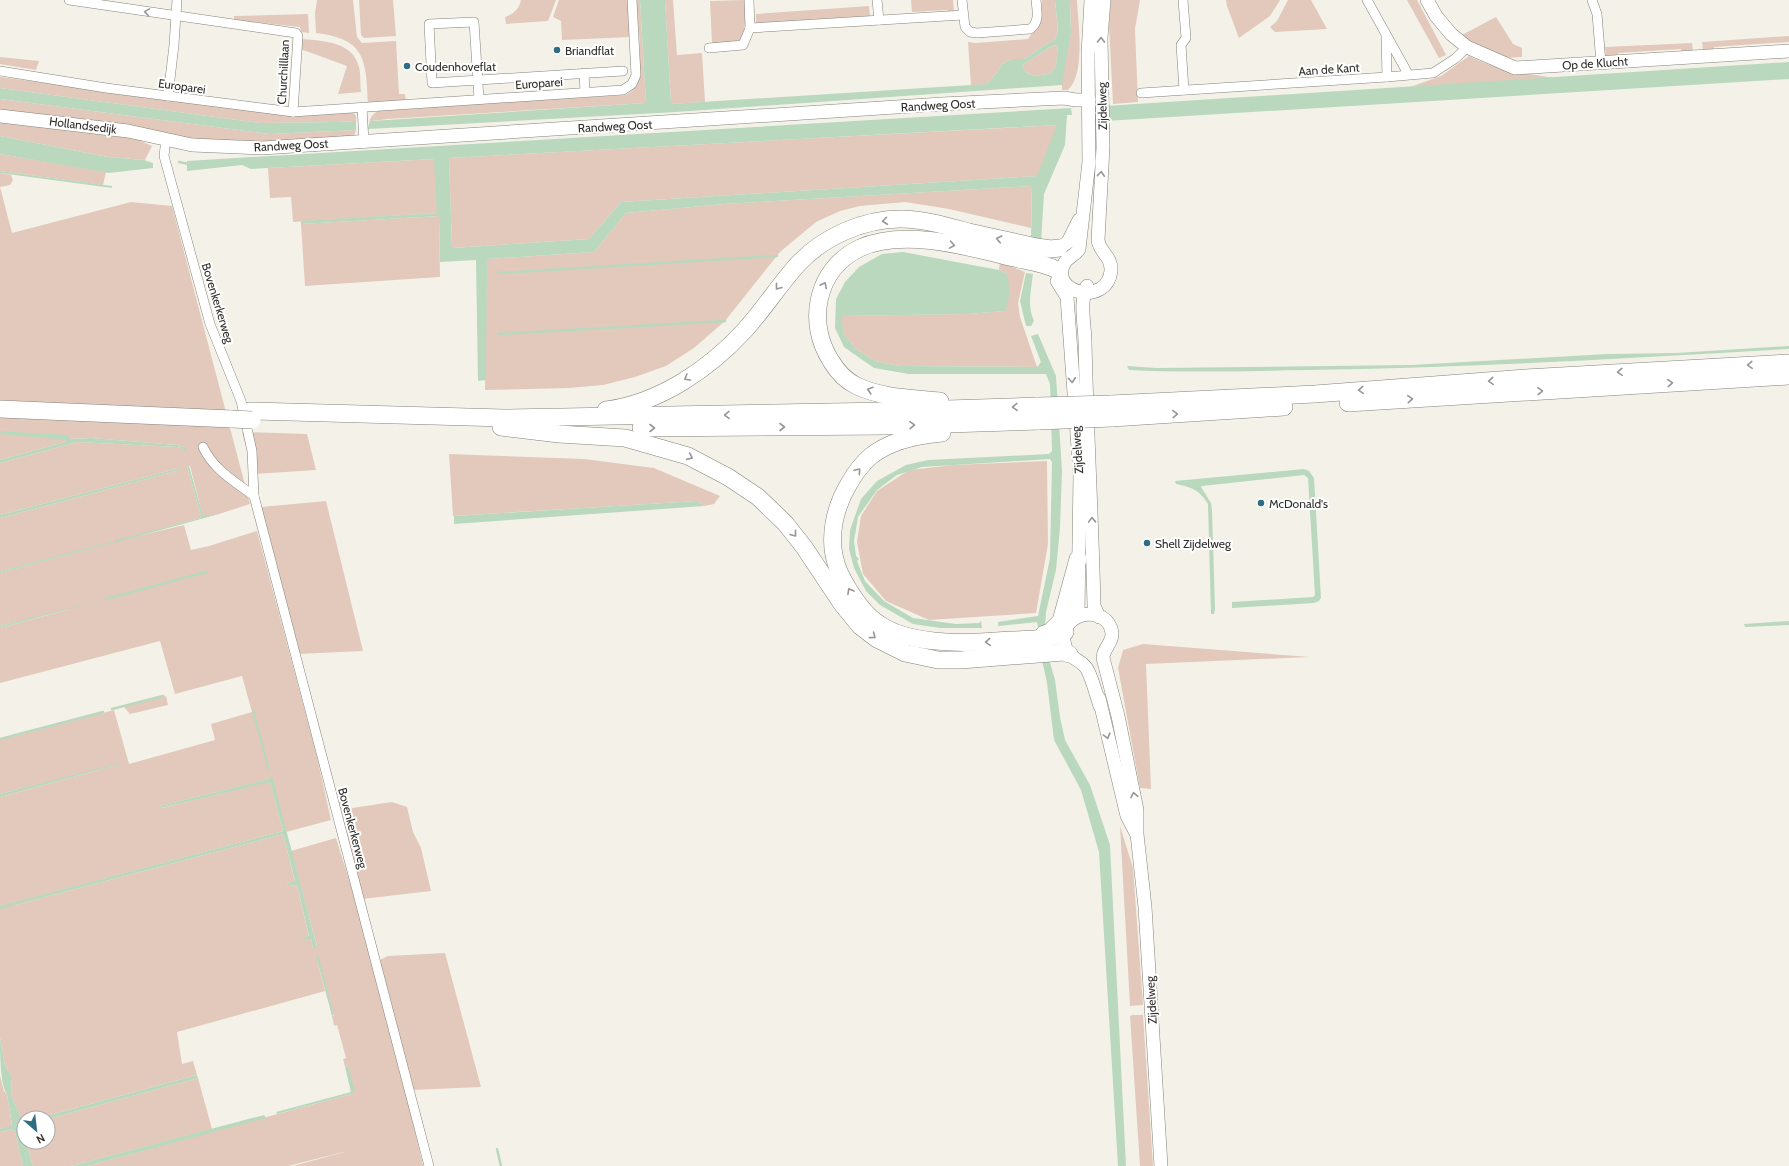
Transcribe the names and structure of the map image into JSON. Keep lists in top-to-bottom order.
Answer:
{
  "streets": {
    "main road": [
      "Op de Klucht",
      "Randweg Oost",
      "Zijdelweg",
      "Hollandsedijk"
    ],
    "street": [
      "Aan de Kant",
      "Churchilllaan",
      "Europarei",
      "Bovenkerkerweg"
    ]
  },
  "crossings": [
    ["Op de Klucht", "Aan de Kant"],
    ["Churchilllaan", "Europarei"],
    ["Randweg Oost", "Zijdelweg"],
    ["Randweg Oost", "Hollandsedijk"],
    ["Randweg Oost", "Bovenkerkerweg"],
    ["Hollandsedijk", "Bovenkerkerweg"]
  ],
  "places": [
    "Briandflat",
    "Coudenhoveflat",
    "McDonald's",
    "Shell Zijdelweg"
  ],
  "north": "bottom right"
}
